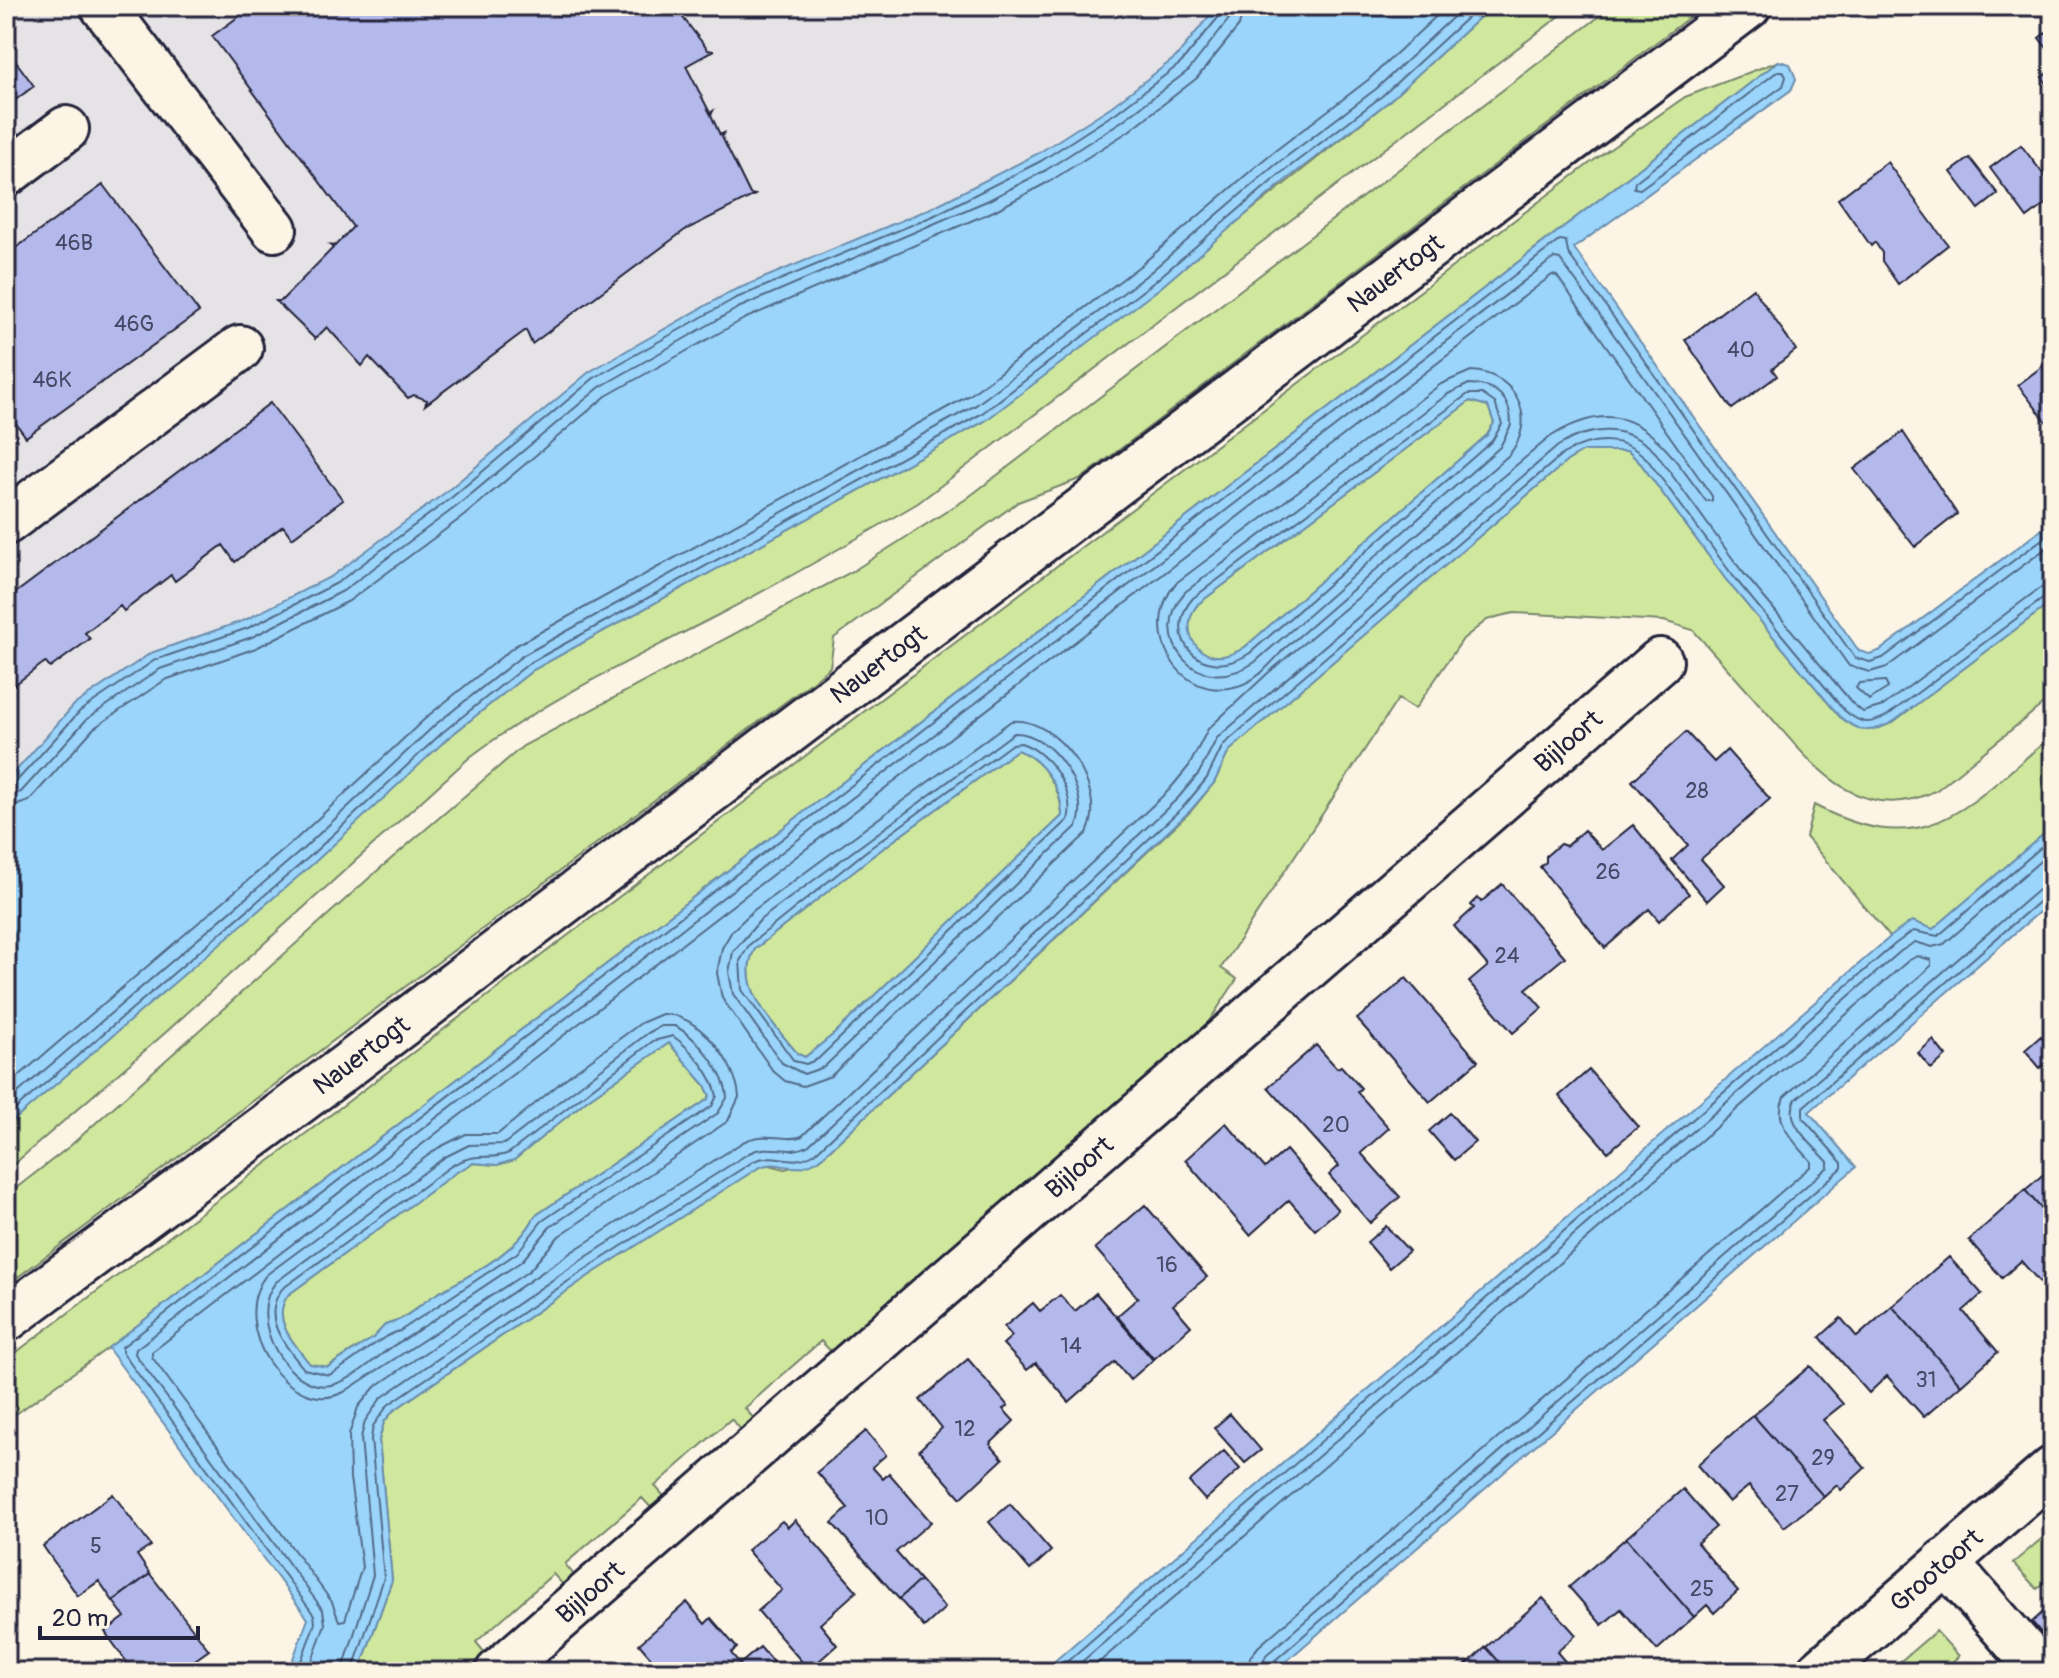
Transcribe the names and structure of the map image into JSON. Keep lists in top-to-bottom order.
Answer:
{
  "streets": {
    "street": ["Nauertogt", "Bijloort", "Grootoort"]
  },
  "house_numbers": [
    "46B",
    "46G",
    "40",
    "46K",
    "28",
    "26",
    "24",
    "20",
    "16",
    "14",
    "31",
    "12",
    "29",
    "27",
    "10",
    "5",
    "25"
  ],
  "scale_bar": "20 m"
}
